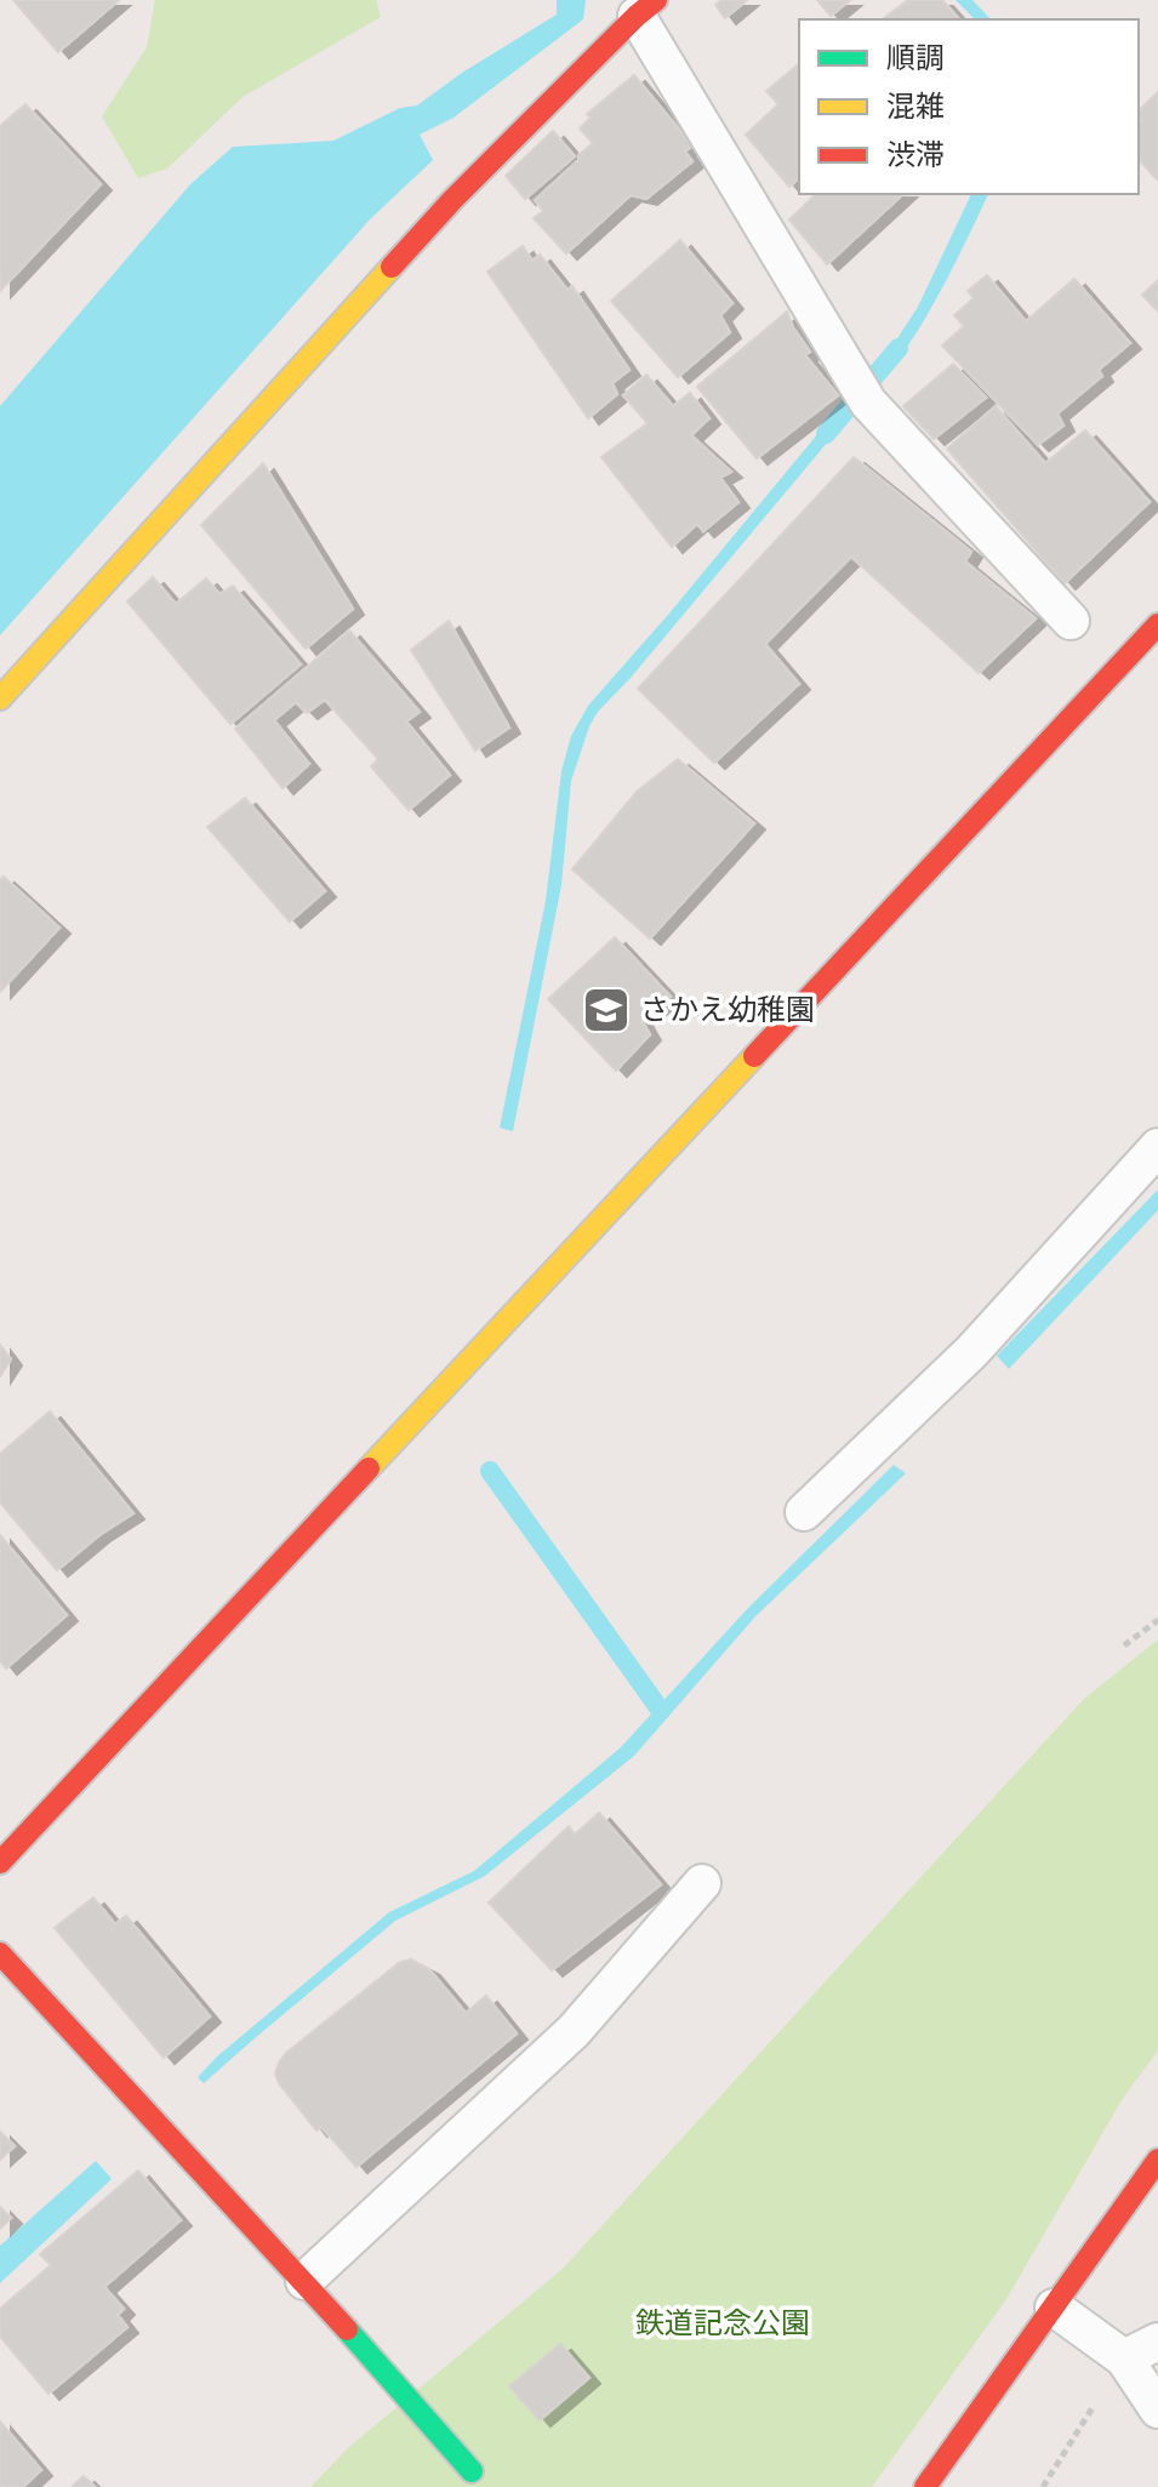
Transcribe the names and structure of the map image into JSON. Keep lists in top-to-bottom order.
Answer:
{
  "parks": ["鉄道記念公園"],
  "places": {
    "school or university": ["さかえ幼稚園"]
  },
  "legend": ["順調", "混雑", "渋滞"]
}
